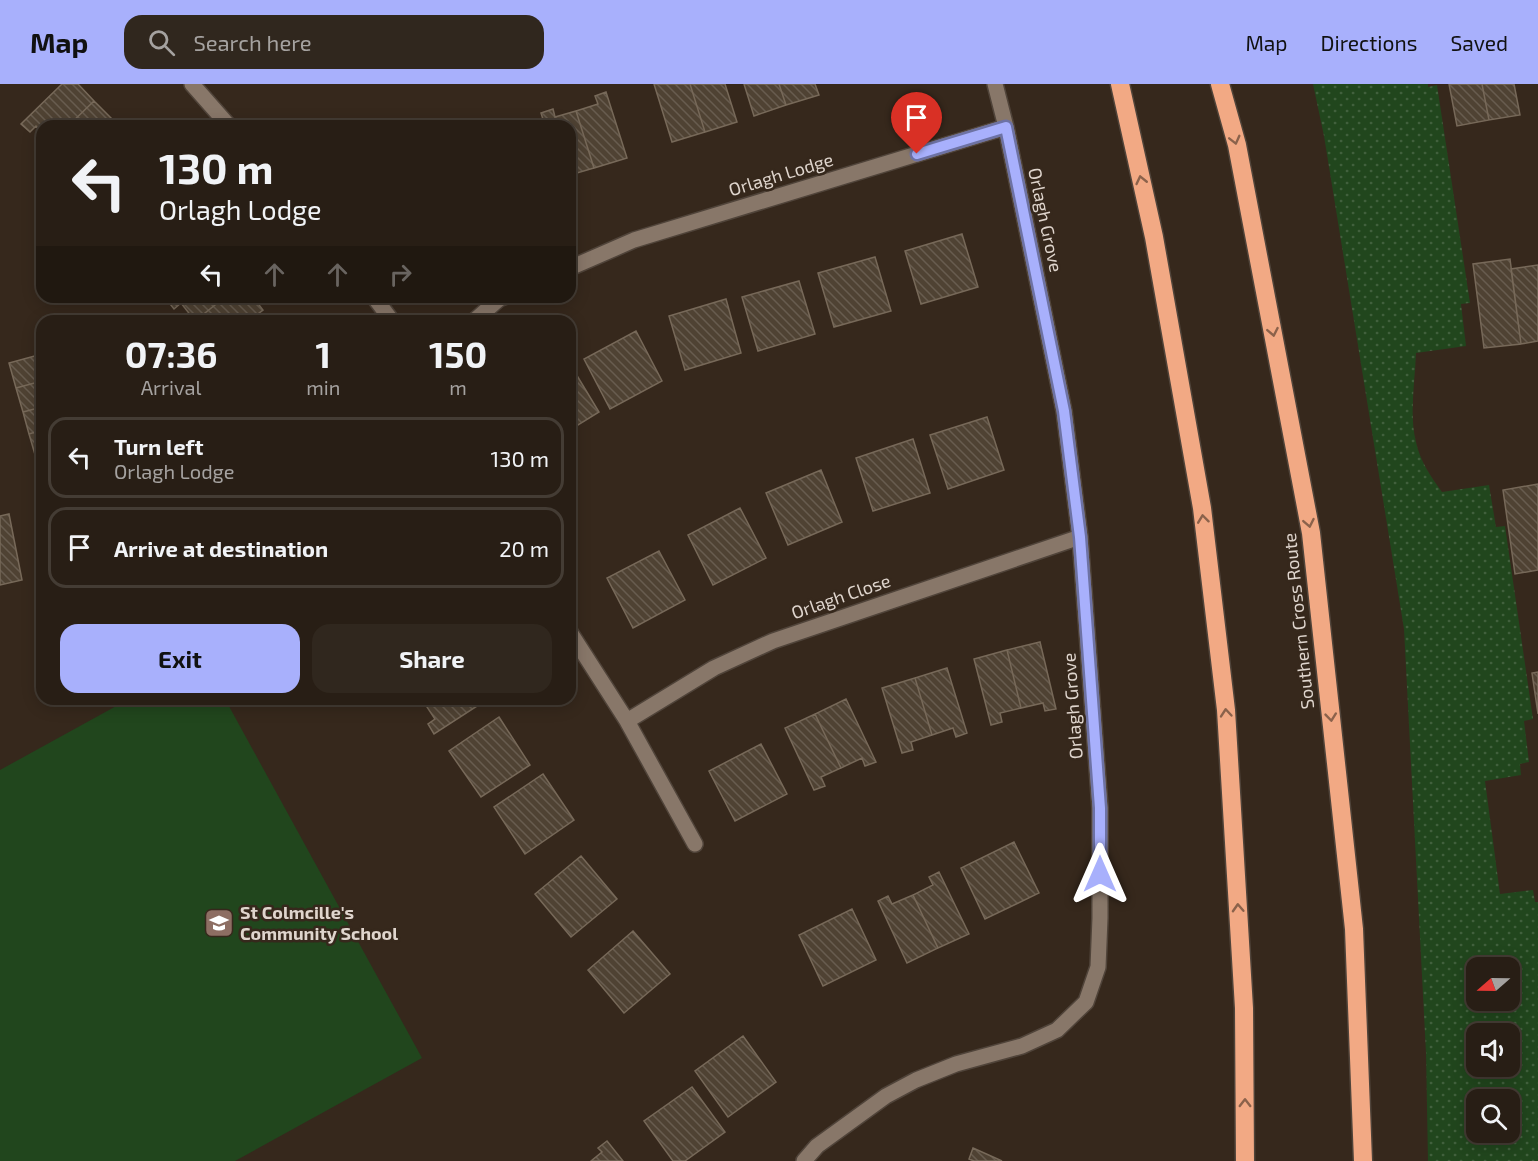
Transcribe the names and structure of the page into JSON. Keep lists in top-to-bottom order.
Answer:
{
  "streets": {
    "highway": ["Southern Cross Route"],
    "street": ["Orlagh Lodge", "Orlagh Grove", "Orlagh Close"]
  },
  "crossings": [
    ["Orlagh Lodge", "Orlagh Grove"],
    ["Orlagh Grove", "Orlagh Close"]
  ],
  "places": {
    "school or university": ["St Colmcille's Community School"]
  },
  "north": "left",
  "page": {
    "header": "Map",
    "search": "Search here",
    "nav": ["Map", "Directions", "Saved"],
    "turn": ["130 m", "Orlagh Lodge"],
    "eta": [
      "07:36",
      "Arrival",
      "1",
      "min",
      "150",
      "m"
    ],
    "list": [
      {
        "name": "Turn left",
        "note": "Orlagh Lodge",
        "value": "130 m"
      },
      {
        "name": "Arrive at destination",
        "value": "20 m"
      }
    ],
    "buttons": ["Exit", "Share"]
  }
}
